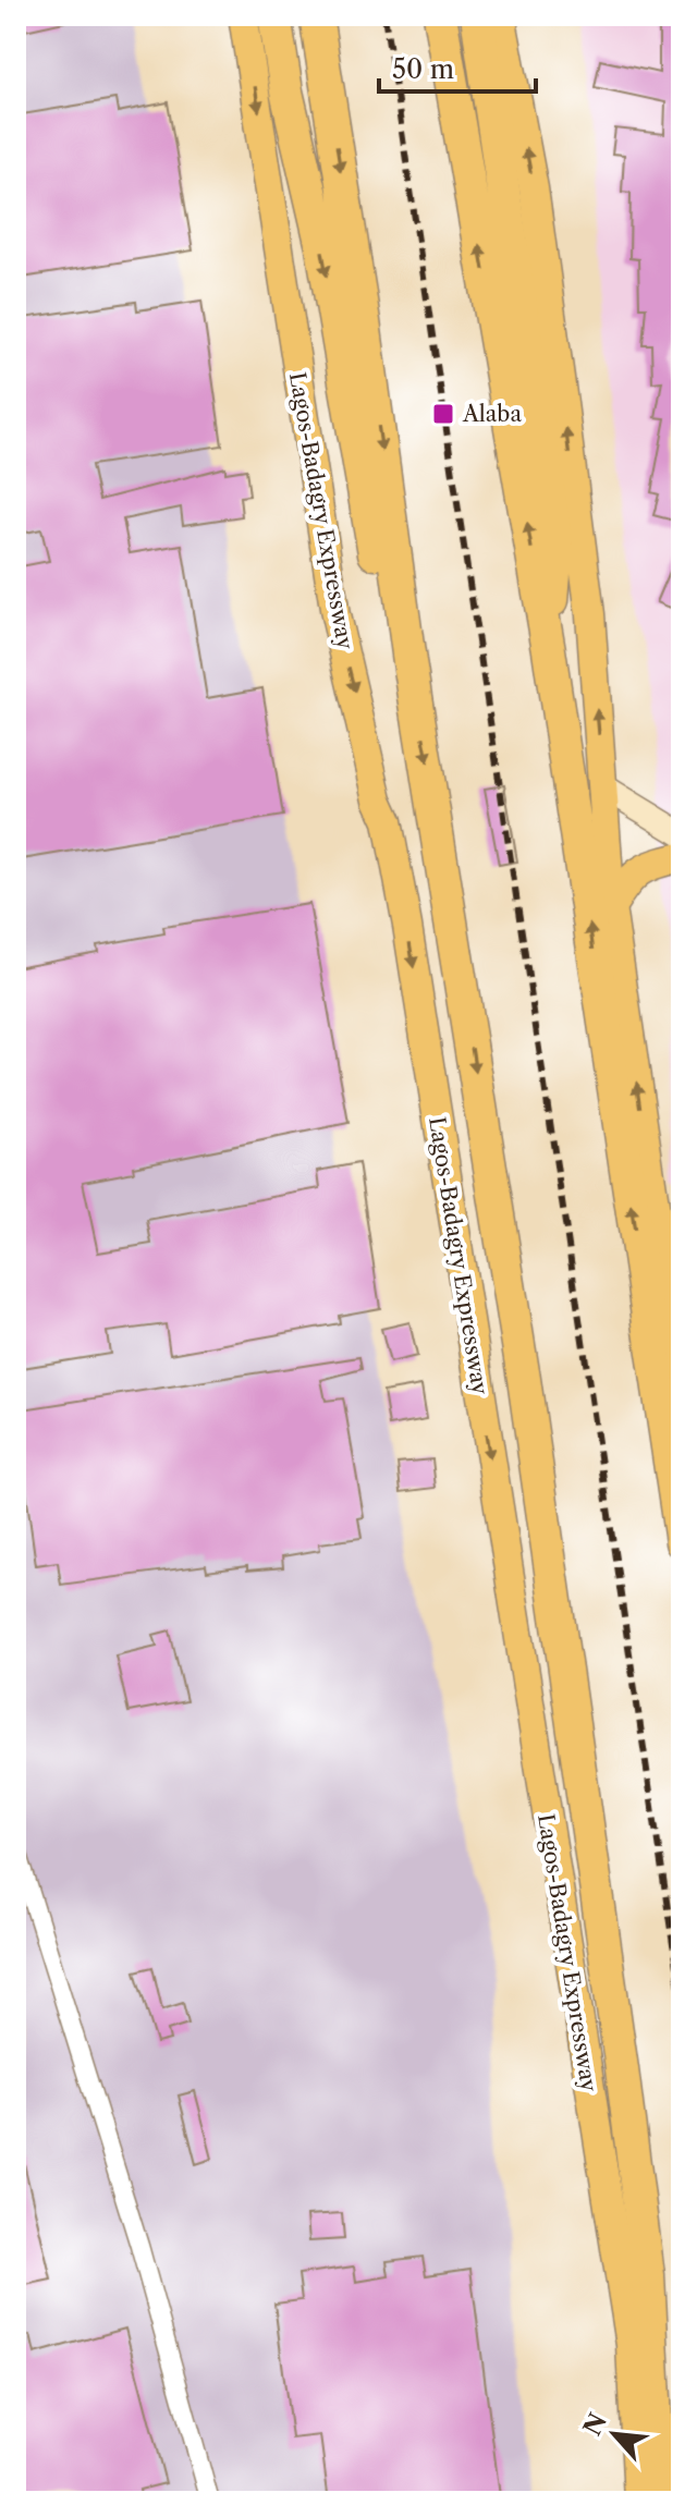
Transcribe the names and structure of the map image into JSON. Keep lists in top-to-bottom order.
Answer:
{
  "streets": {
    "highway": ["Lagos-Badagry Expressway"]
  },
  "one_way": ["Lagos-Badagry Expressway"],
  "places": {
    "transit": ["Alaba"]
  },
  "scale_bar": "50 m",
  "north": "top left"
}
